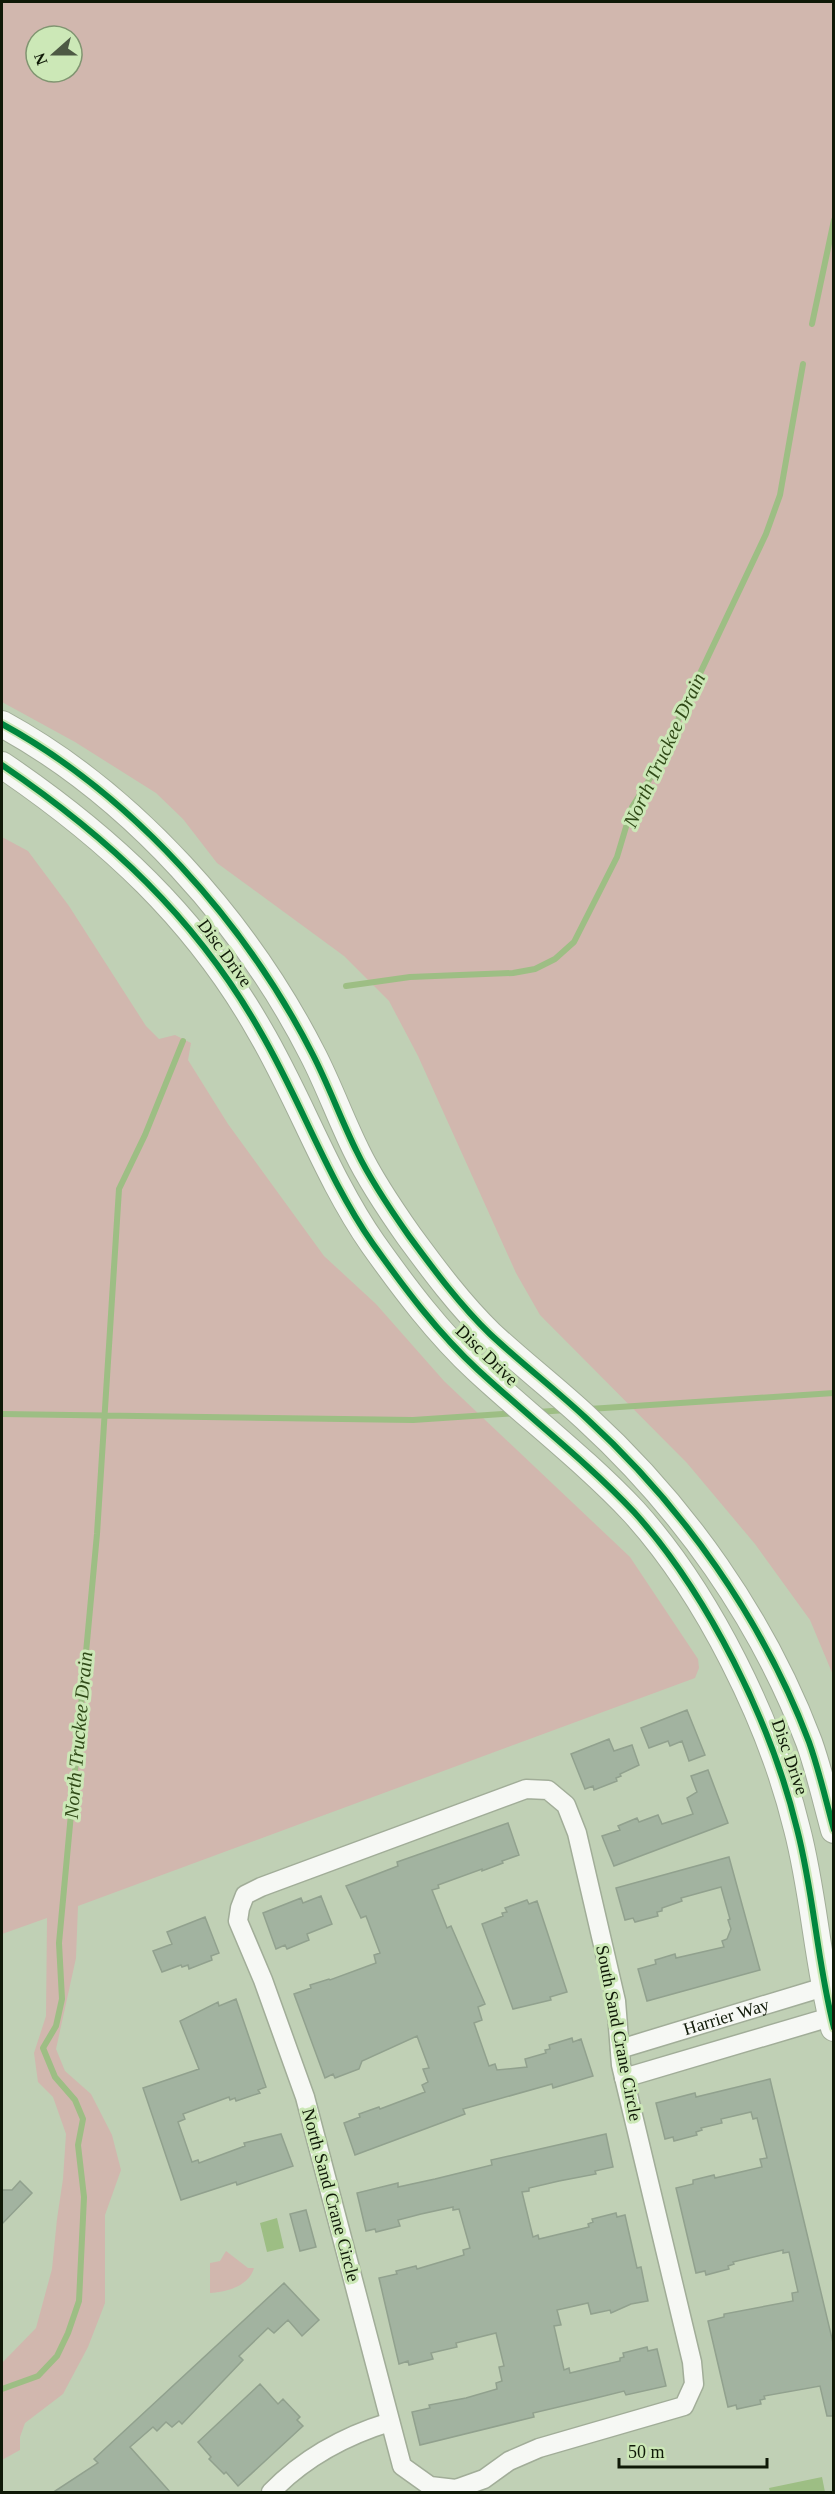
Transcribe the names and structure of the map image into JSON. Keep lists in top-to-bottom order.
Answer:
{
  "streets": {
    "main road": ["Disc Drive"],
    "street": ["Harrier Way", "South Sand Crane Circle", "North Sand Crane Circle"]
  },
  "crossings": [
    ["Disc Drive", "Harrier Way"],
    ["Harrier Way", "South Sand Crane Circle"],
    ["South Sand Crane Circle", "North Sand Crane Circle"]
  ],
  "water": ["North Truckee Drain"],
  "scale_bar": "50 m",
  "north": "left"
}
